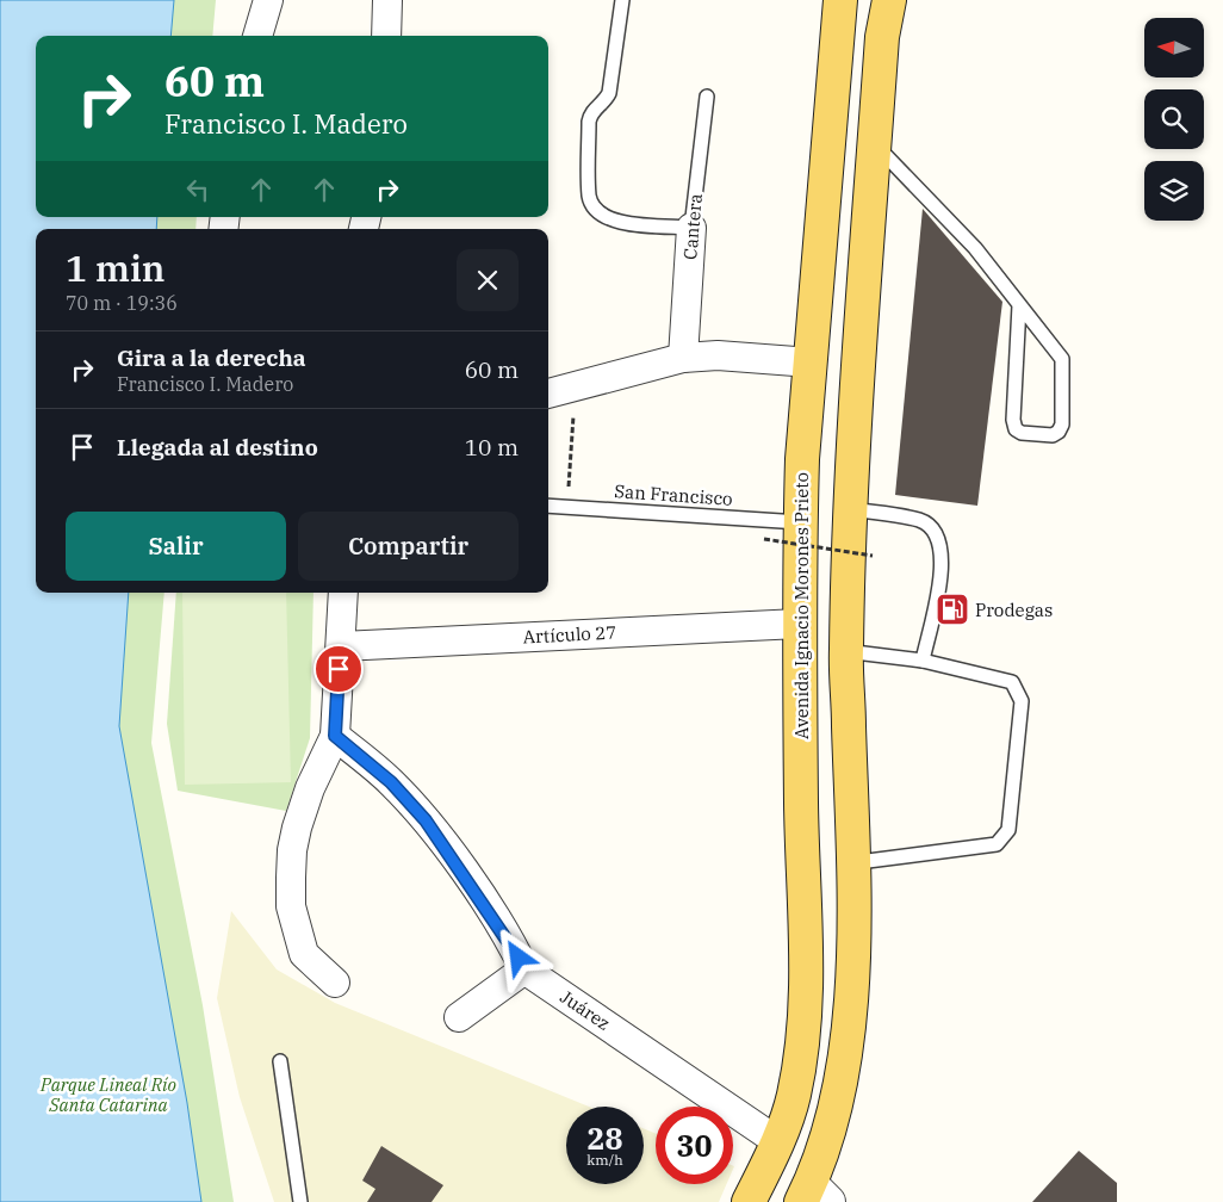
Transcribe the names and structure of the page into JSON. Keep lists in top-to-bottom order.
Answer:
{
  "streets": {
    "main road": ["Avenida Ignacio Morones Prieto"],
    "street": ["Cantera", "Artículo 27", "Juárez"],
    "lane": ["San Francisco"]
  },
  "crossings": [
    ["San Francisco", "Avenida Ignacio Morones Prieto"],
    ["Avenida Ignacio Morones Prieto", "Artículo 27"],
    ["Avenida Ignacio Morones Prieto", "Juárez"]
  ],
  "parks": ["Parque Lineal Río Santa Catarina"],
  "places": {
    "fuel station": ["Prodegas"]
  },
  "north": "left",
  "page": {
    "turn": ["60 m", "Francisco I. Madero"],
    "heading": ["1 min", "70 m · 19:36"],
    "list": [
      {
        "name": "Gira a la derecha",
        "note": "Francisco I. Madero",
        "value": "60 m"
      },
      {
        "name": "Llegada al destino",
        "value": "10 m"
      }
    ],
    "buttons": ["Salir", "Compartir"],
    "speed": "28 km/h",
    "limit": "30"
  }
}
